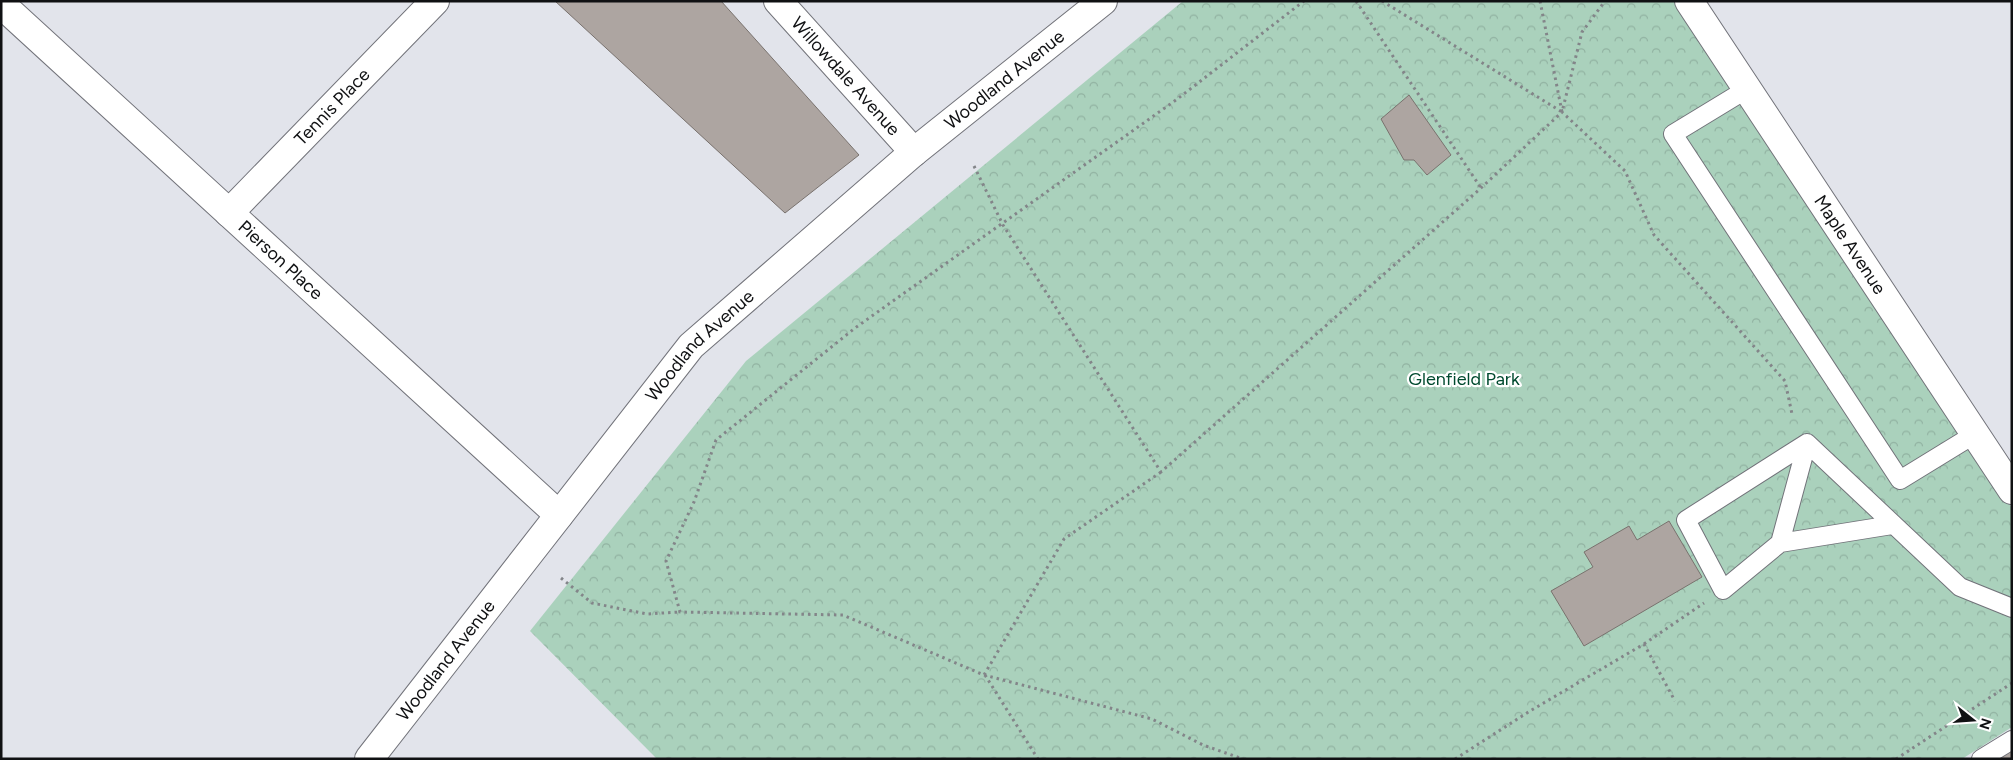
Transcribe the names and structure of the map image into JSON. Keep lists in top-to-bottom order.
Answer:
{
  "streets": {
    "street": [
      "Willowdale Avenue",
      "Woodland Avenue",
      "Tennis Place",
      "Maple Avenue",
      "Pierson Place"
    ]
  },
  "crossings": [
    ["Willowdale Avenue", "Woodland Avenue"],
    ["Woodland Avenue", "Pierson Place"],
    ["Tennis Place", "Pierson Place"]
  ],
  "parks": ["Glenfield Park"],
  "north": "right"
}
